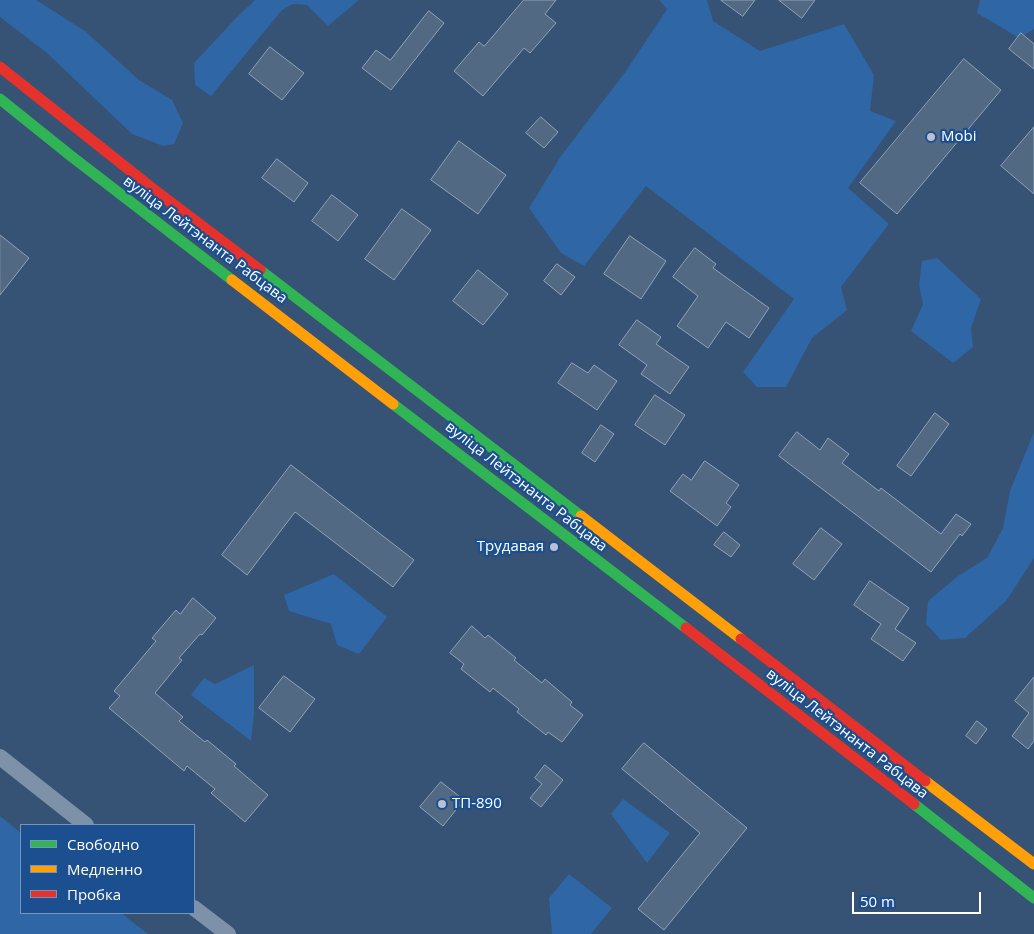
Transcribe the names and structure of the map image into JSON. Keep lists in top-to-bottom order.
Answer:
{
  "streets": {
    "highway": ["вуліца Лейтэнанта Рабцава"]
  },
  "places": ["Mobi", "Трудавая", "ТП-890"],
  "legend": ["Свободно", "Медленно", "Пробка"],
  "scale_bar": "50 m"
}
